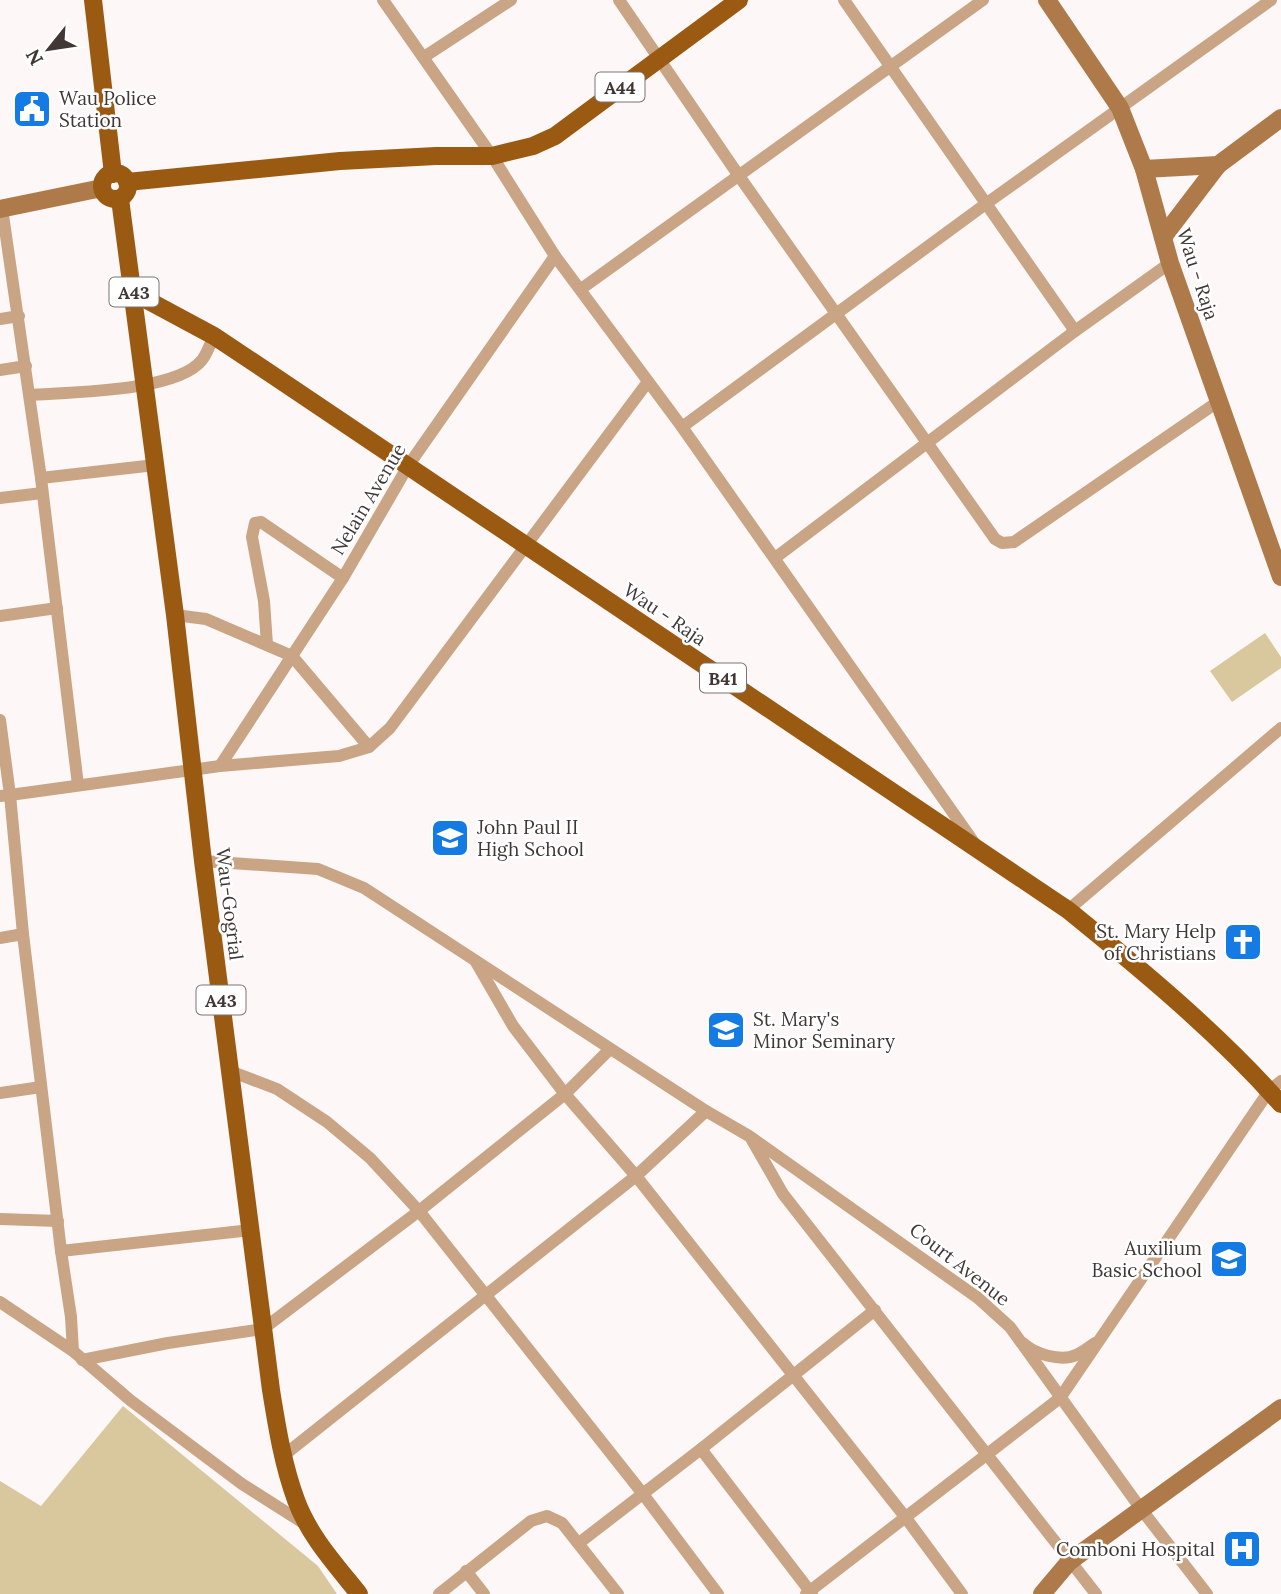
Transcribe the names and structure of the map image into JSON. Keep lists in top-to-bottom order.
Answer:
{
  "streets": {
    "main road": [
      "A44",
      "Wau - Raja",
      "A43",
      "B41",
      "Wau-Gogrial"
    ],
    "street": ["Nelain Avenue", "Court Avenue"]
  },
  "crossings": [
    ["A44", "Wau-Gogrial"],
    ["Wau - Raja", "Nelain Avenue"],
    ["Wau - Raja", "Wau-Gogrial"],
    ["Wau-Gogrial", "Court Avenue"]
  ],
  "places": {
    "public building": ["Wau Police Station"],
    "school or university": ["John Paul II High School", "St. Mary's Minor Seminary", "Auxilium Basic School"],
    "church": ["St. Mary Help of Christians"],
    "hospital": ["Comboni Hospital"]
  },
  "north": "bottom left"
}
